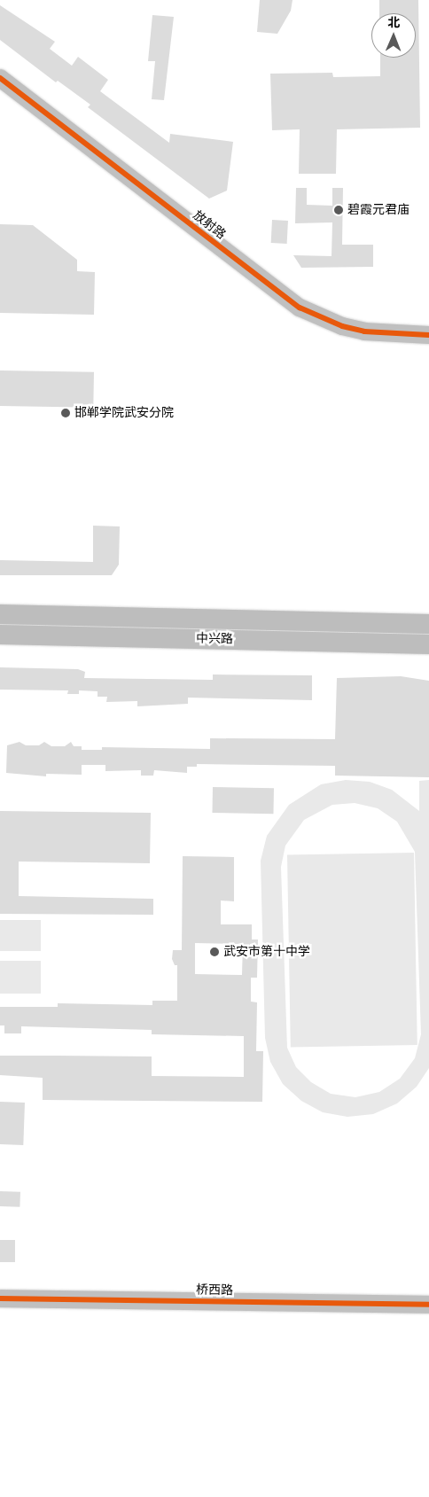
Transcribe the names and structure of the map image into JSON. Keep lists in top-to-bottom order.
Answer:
{
  "streets": {
    "main road": ["中兴路"],
    "street": ["放射路", "桥西路"]
  },
  "places": ["碧霞元君庙", "邯郸学院武安分院", "武安市第十中学"],
  "north": "top"
}
